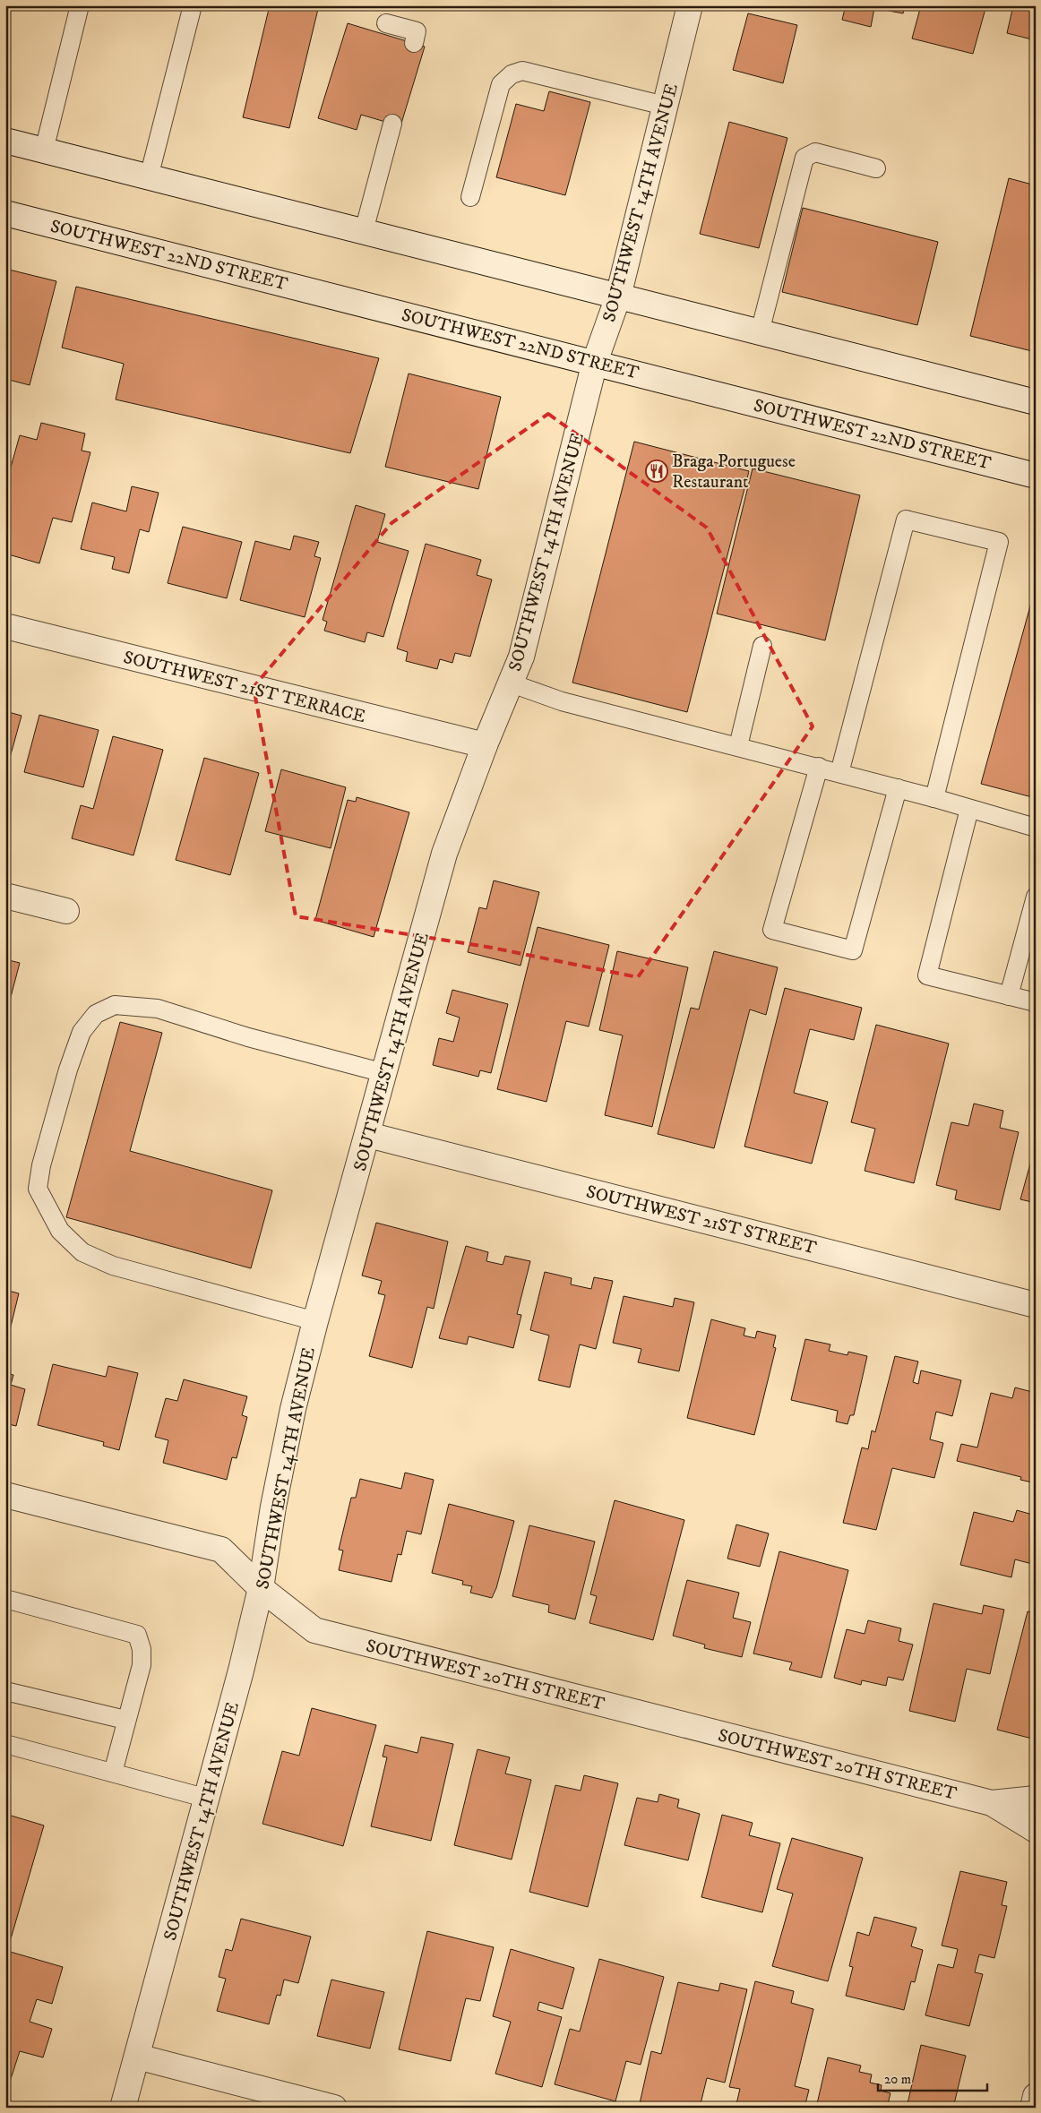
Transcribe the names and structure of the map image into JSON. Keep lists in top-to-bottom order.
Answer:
{
  "streets": {
    "street": [
      "SOUTHWEST 14TH AVENUE",
      "SOUTHWEST 22ND STREET",
      "SOUTHWEST 21ST TERRACE",
      "SOUTHWEST 21ST STREET",
      "SOUTHWEST 20TH STREET"
    ]
  },
  "crossings": [
    ["SOUTHWEST 14TH AVENUE", "SOUTHWEST 22ND STREET"],
    ["SOUTHWEST 14TH AVENUE", "SOUTHWEST 21ST TERRACE"],
    ["SOUTHWEST 14TH AVENUE", "SOUTHWEST 21ST STREET"],
    ["SOUTHWEST 14TH AVENUE", "SOUTHWEST 20TH STREET"]
  ],
  "places": {
    "restaurant": ["Braga Portuguese Restaurant"]
  },
  "scale_bar": "20 m"
}
